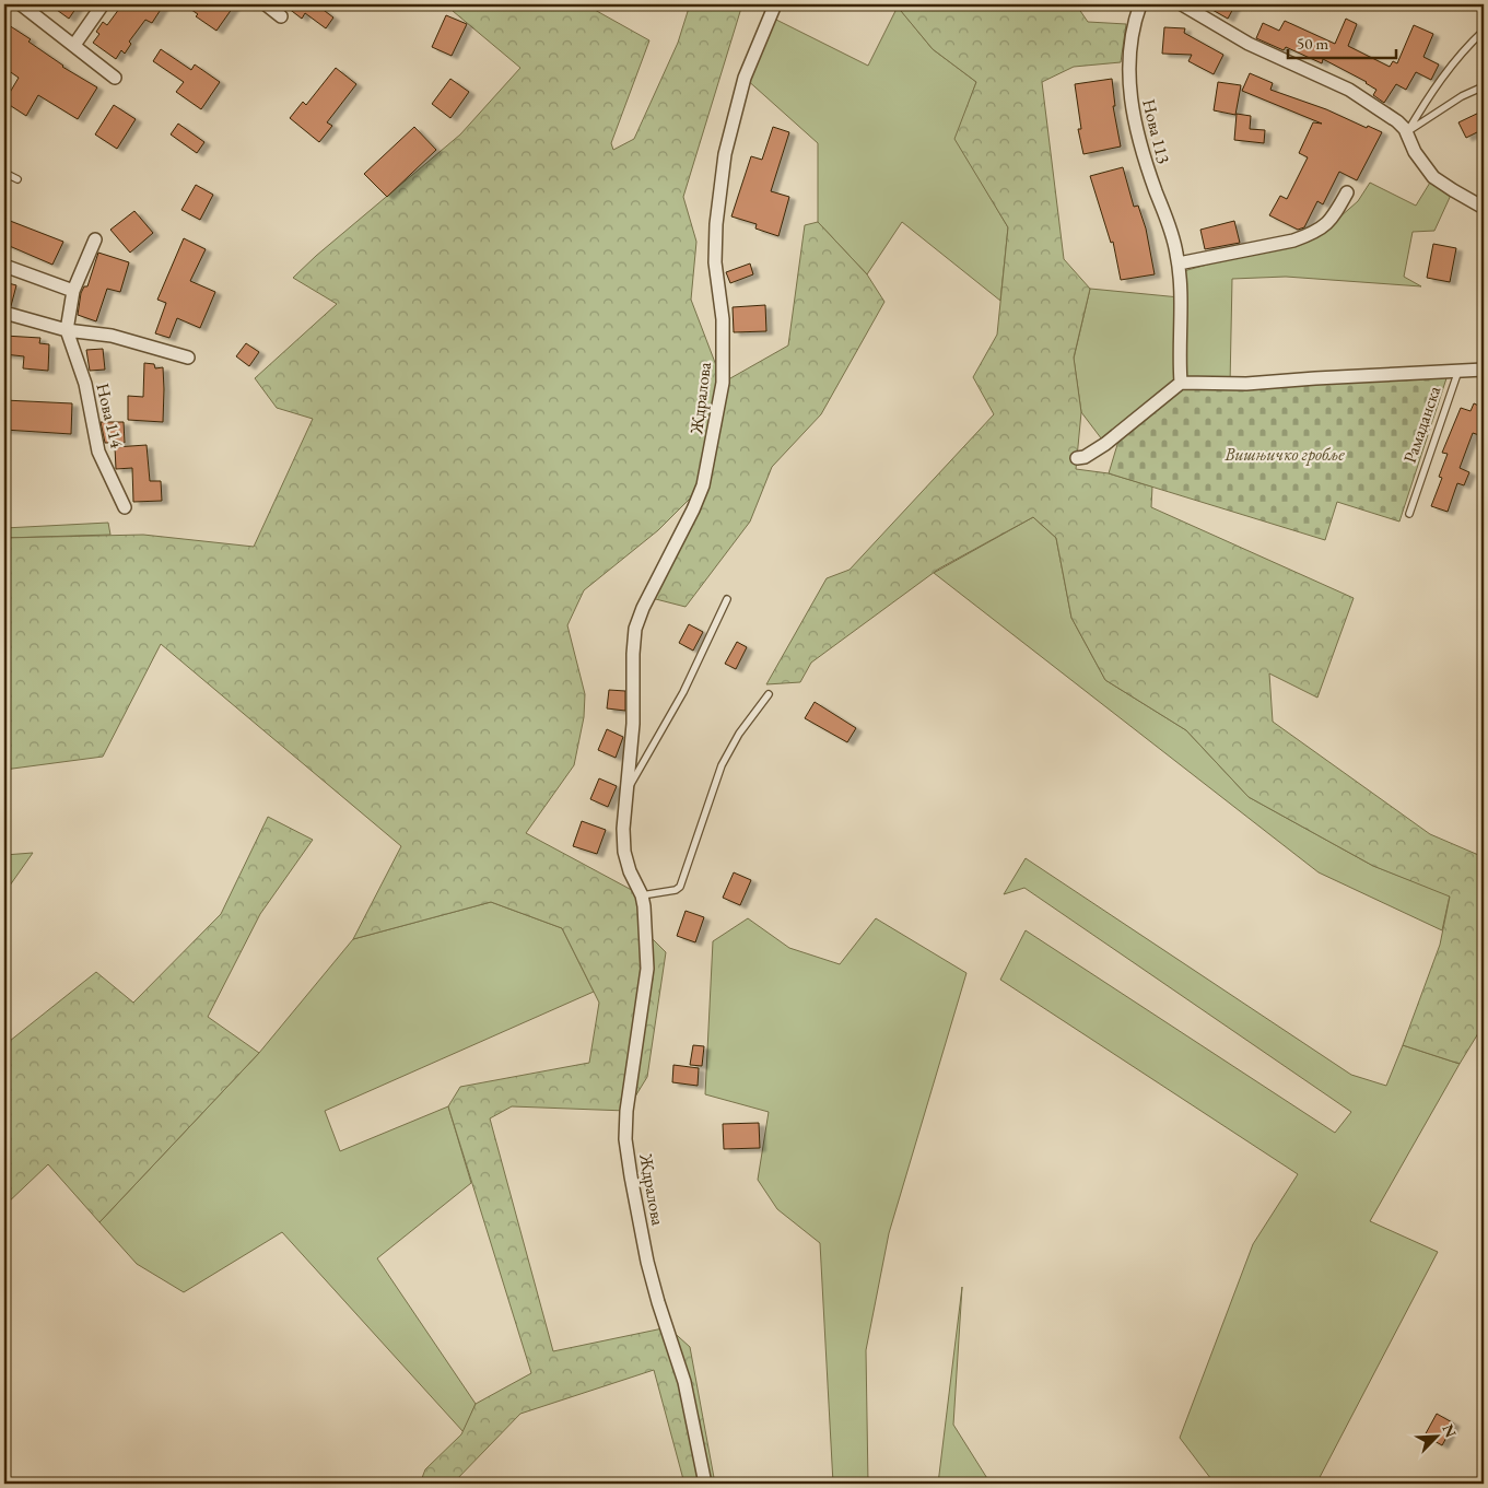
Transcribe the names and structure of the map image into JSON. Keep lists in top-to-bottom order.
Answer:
{
  "streets": {
    "street": [
      "Нова 113",
      "Ждралова",
      "Нова 114",
      "Рамаданска"
    ]
  },
  "parks": ["Вишњичко гробље"],
  "scale_bar": "50 m",
  "north": "top right"
}
